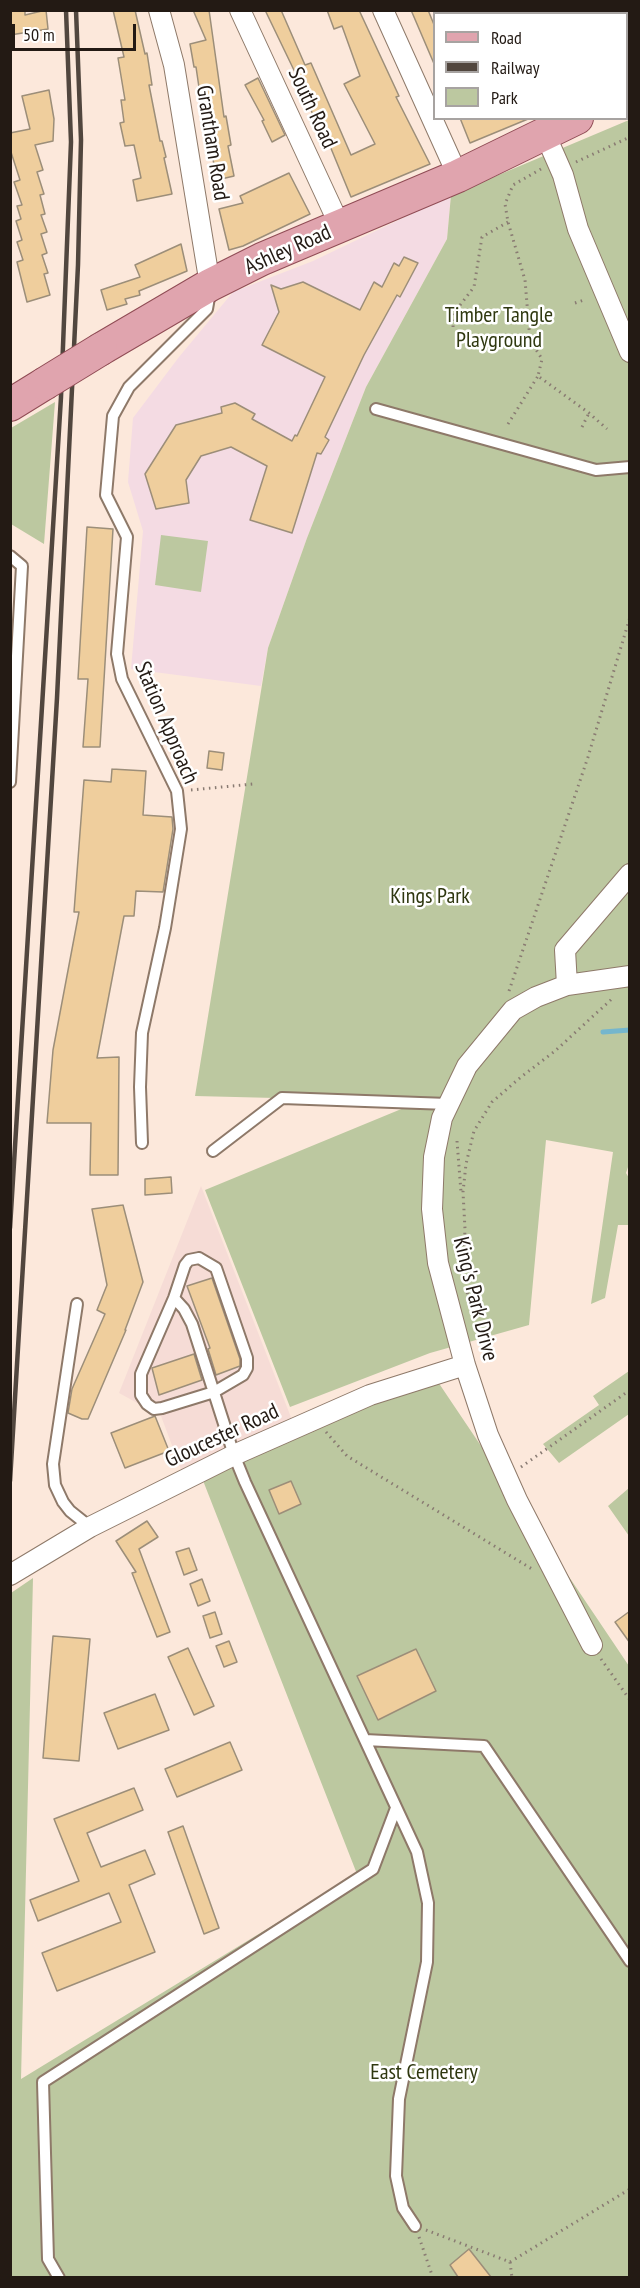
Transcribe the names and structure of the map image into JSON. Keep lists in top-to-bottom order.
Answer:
{
  "streets": {
    "main road": ["Ashley Road"],
    "street": [
      "South Road",
      "Grantham Road",
      "King's Park Drive",
      "Gloucester Road"
    ],
    "lane": ["Station Approach"]
  },
  "crossings": [
    ["South Road", "Ashley Road"],
    ["Grantham Road", "Ashley Road"],
    ["Grantham Road", "Station Approach"],
    ["Ashley Road", "Station Approach"],
    ["King's Park Drive", "Gloucester Road"]
  ],
  "parks": ["Timber Tangle Playground", "Kings Park", "East Cemetery"],
  "legend": ["Road", "Railway", "Park"],
  "scale_bar": "50 m"
}
